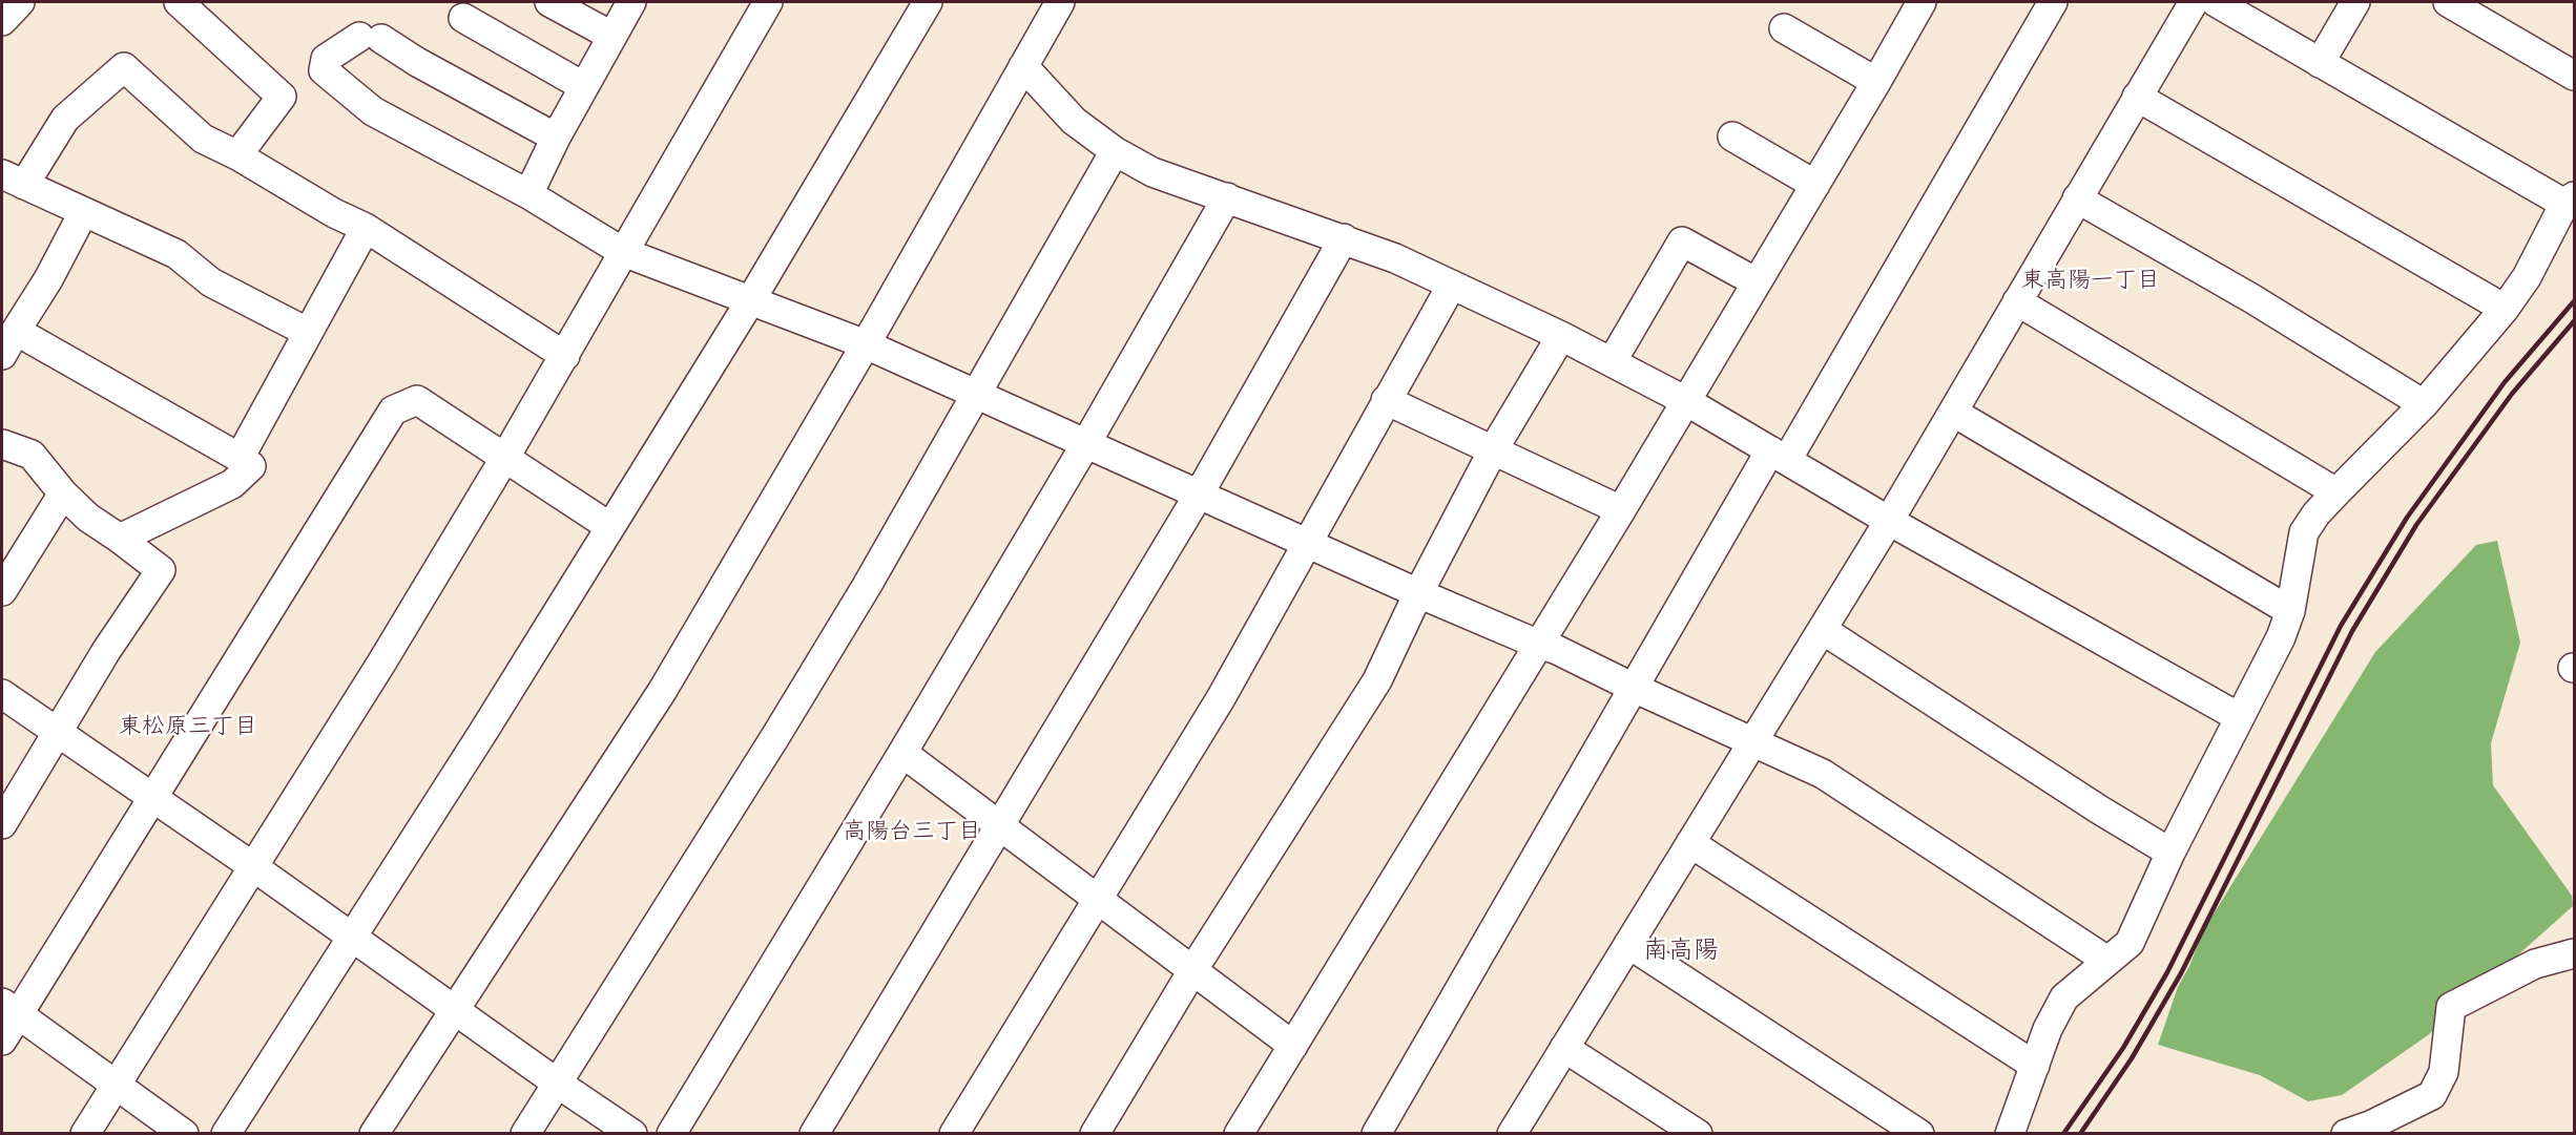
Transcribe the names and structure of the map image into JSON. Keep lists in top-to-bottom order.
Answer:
{
  "districts": [
    "東高陽一丁目",
    "東松原三丁目",
    "高陽台三丁目",
    "南高陽"
  ]
}
